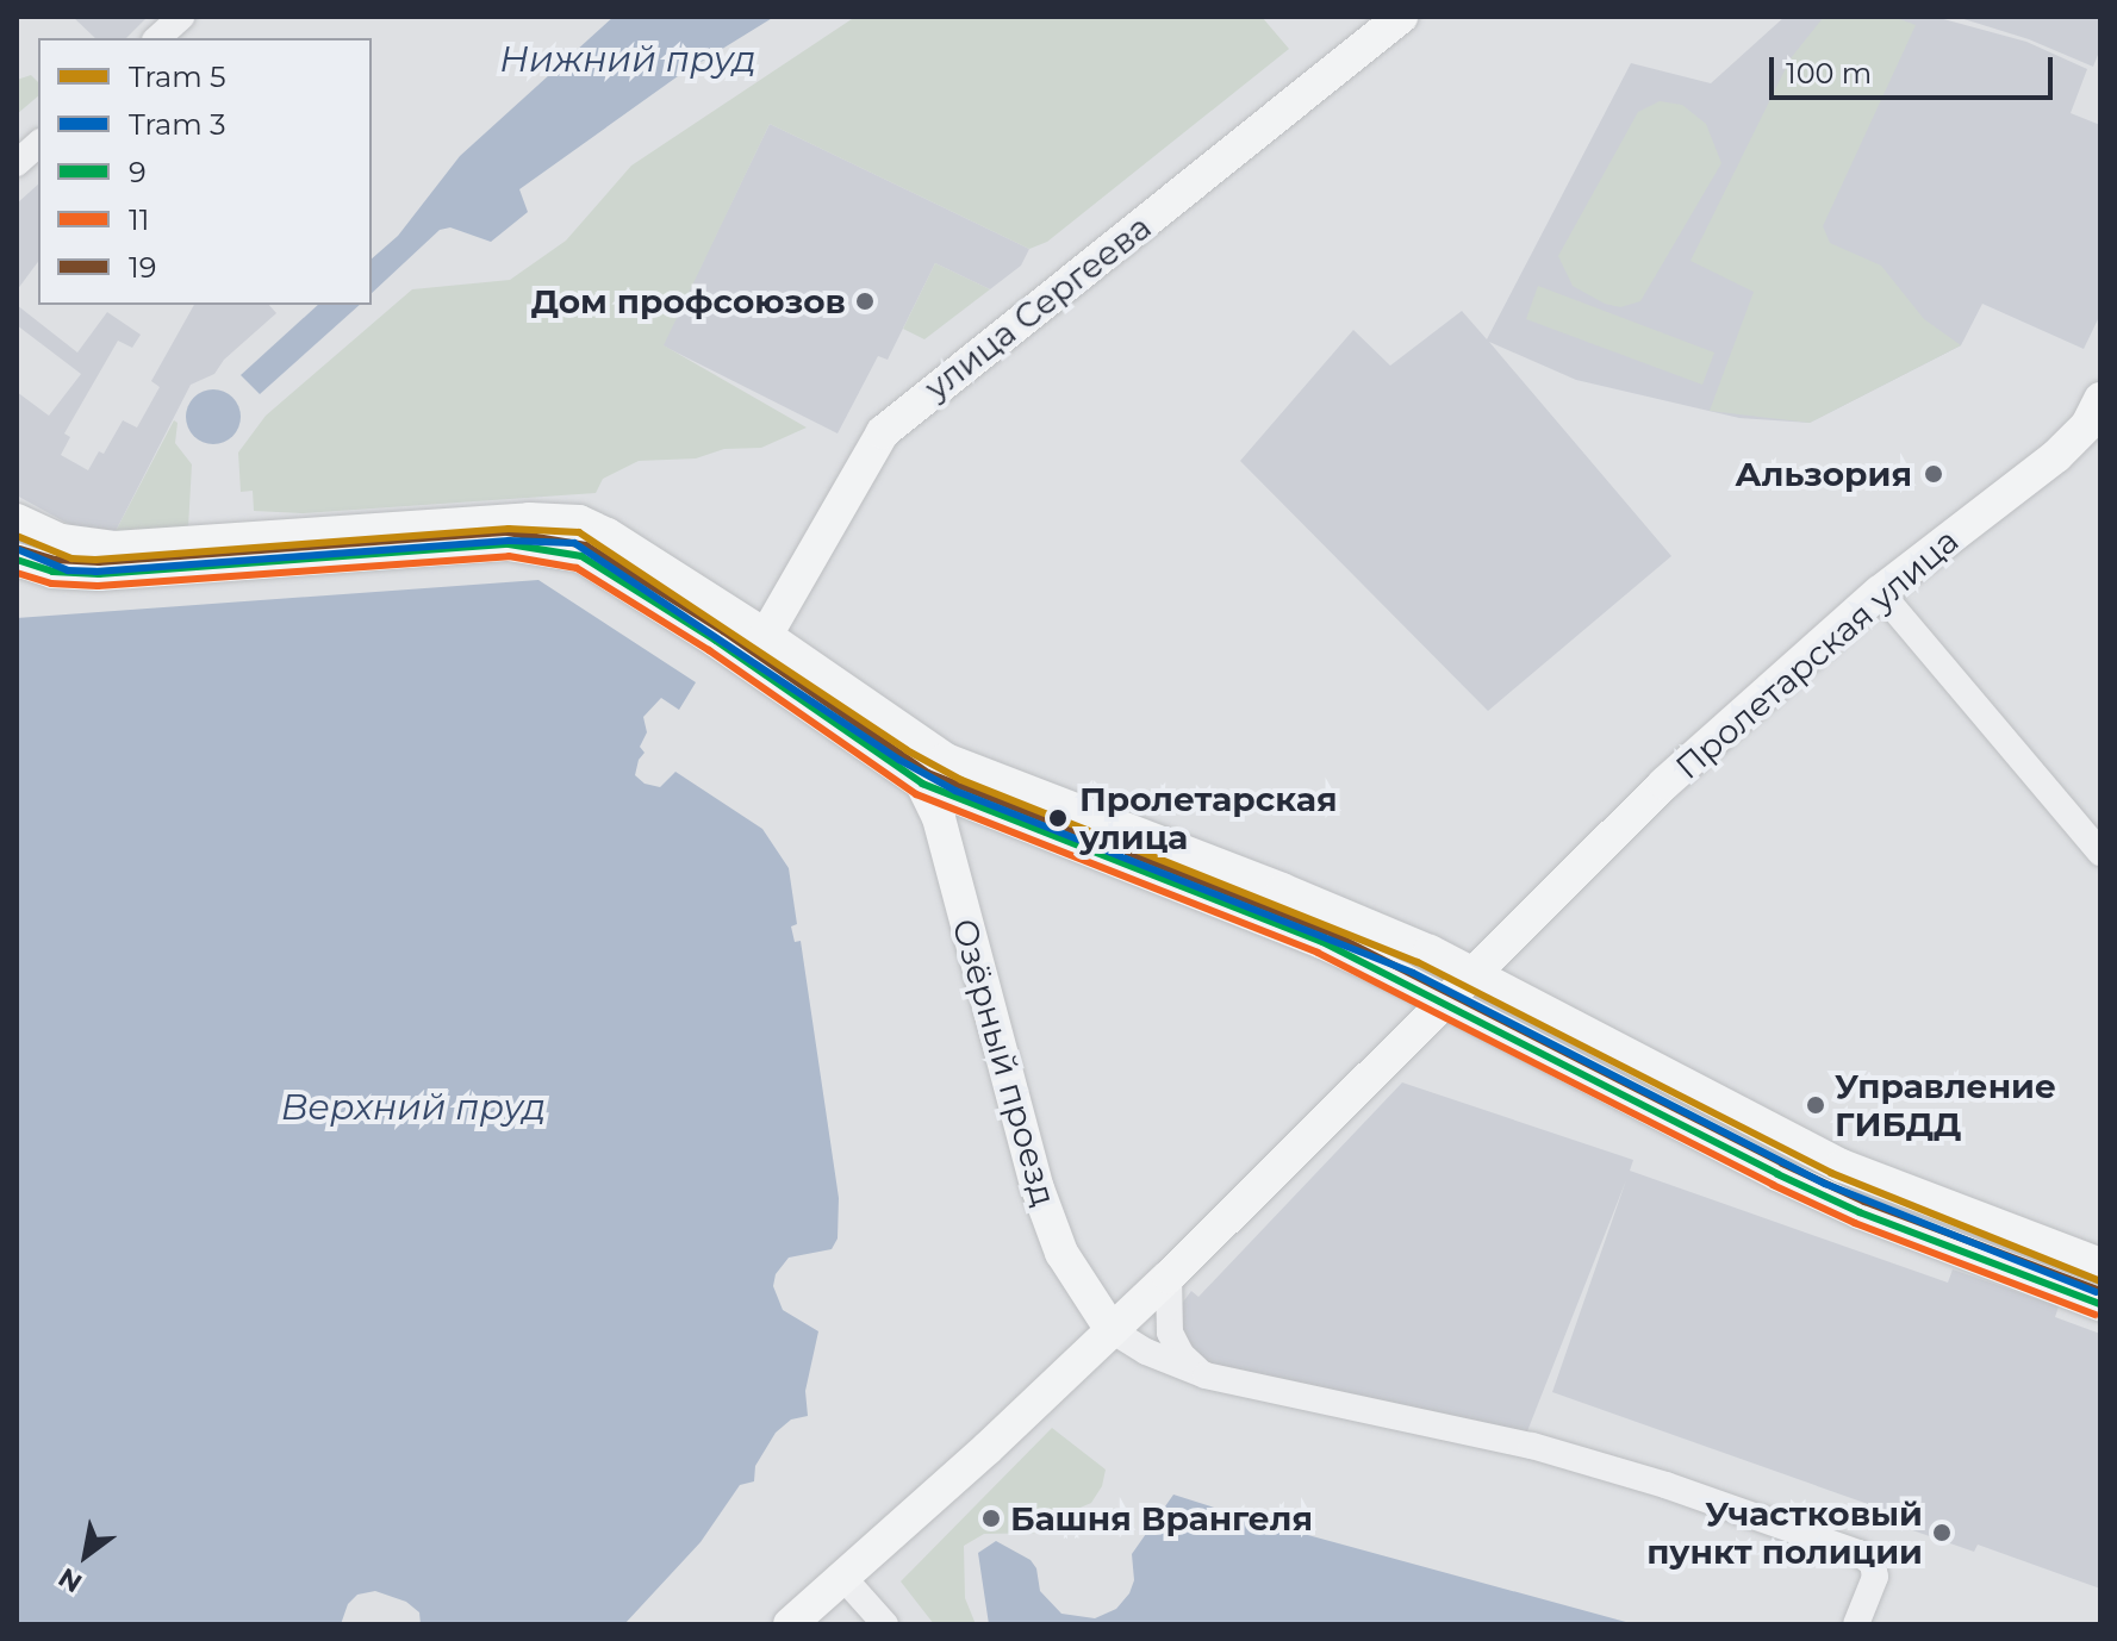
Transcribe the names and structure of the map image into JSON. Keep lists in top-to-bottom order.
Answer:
{
  "streets": {
    "main road": ["улица Сергеева", "Пролетарская улица", "Озёрный проезд"]
  },
  "crossings": [
    ["Пролетарская улица", "Озёрный проезд"]
  ],
  "water": ["Нижний пруд", "Верхний пруд"],
  "places": [
    "Дом профсоюзов",
    "Альзория",
    "Пролетарская улица",
    "Управление ГИБДД",
    "Башня Врангеля",
    "Участковый пункт полиции"
  ],
  "lines": [
    "tram line 5",
    "transit line 19",
    "tram line 3",
    "transit line 9",
    "transit line 11"
  ],
  "legend": [
    "Tram 5",
    "Tram 3",
    "9",
    "11",
    "19"
  ],
  "scale_bar": "100 m",
  "north": "bottom left"
}
